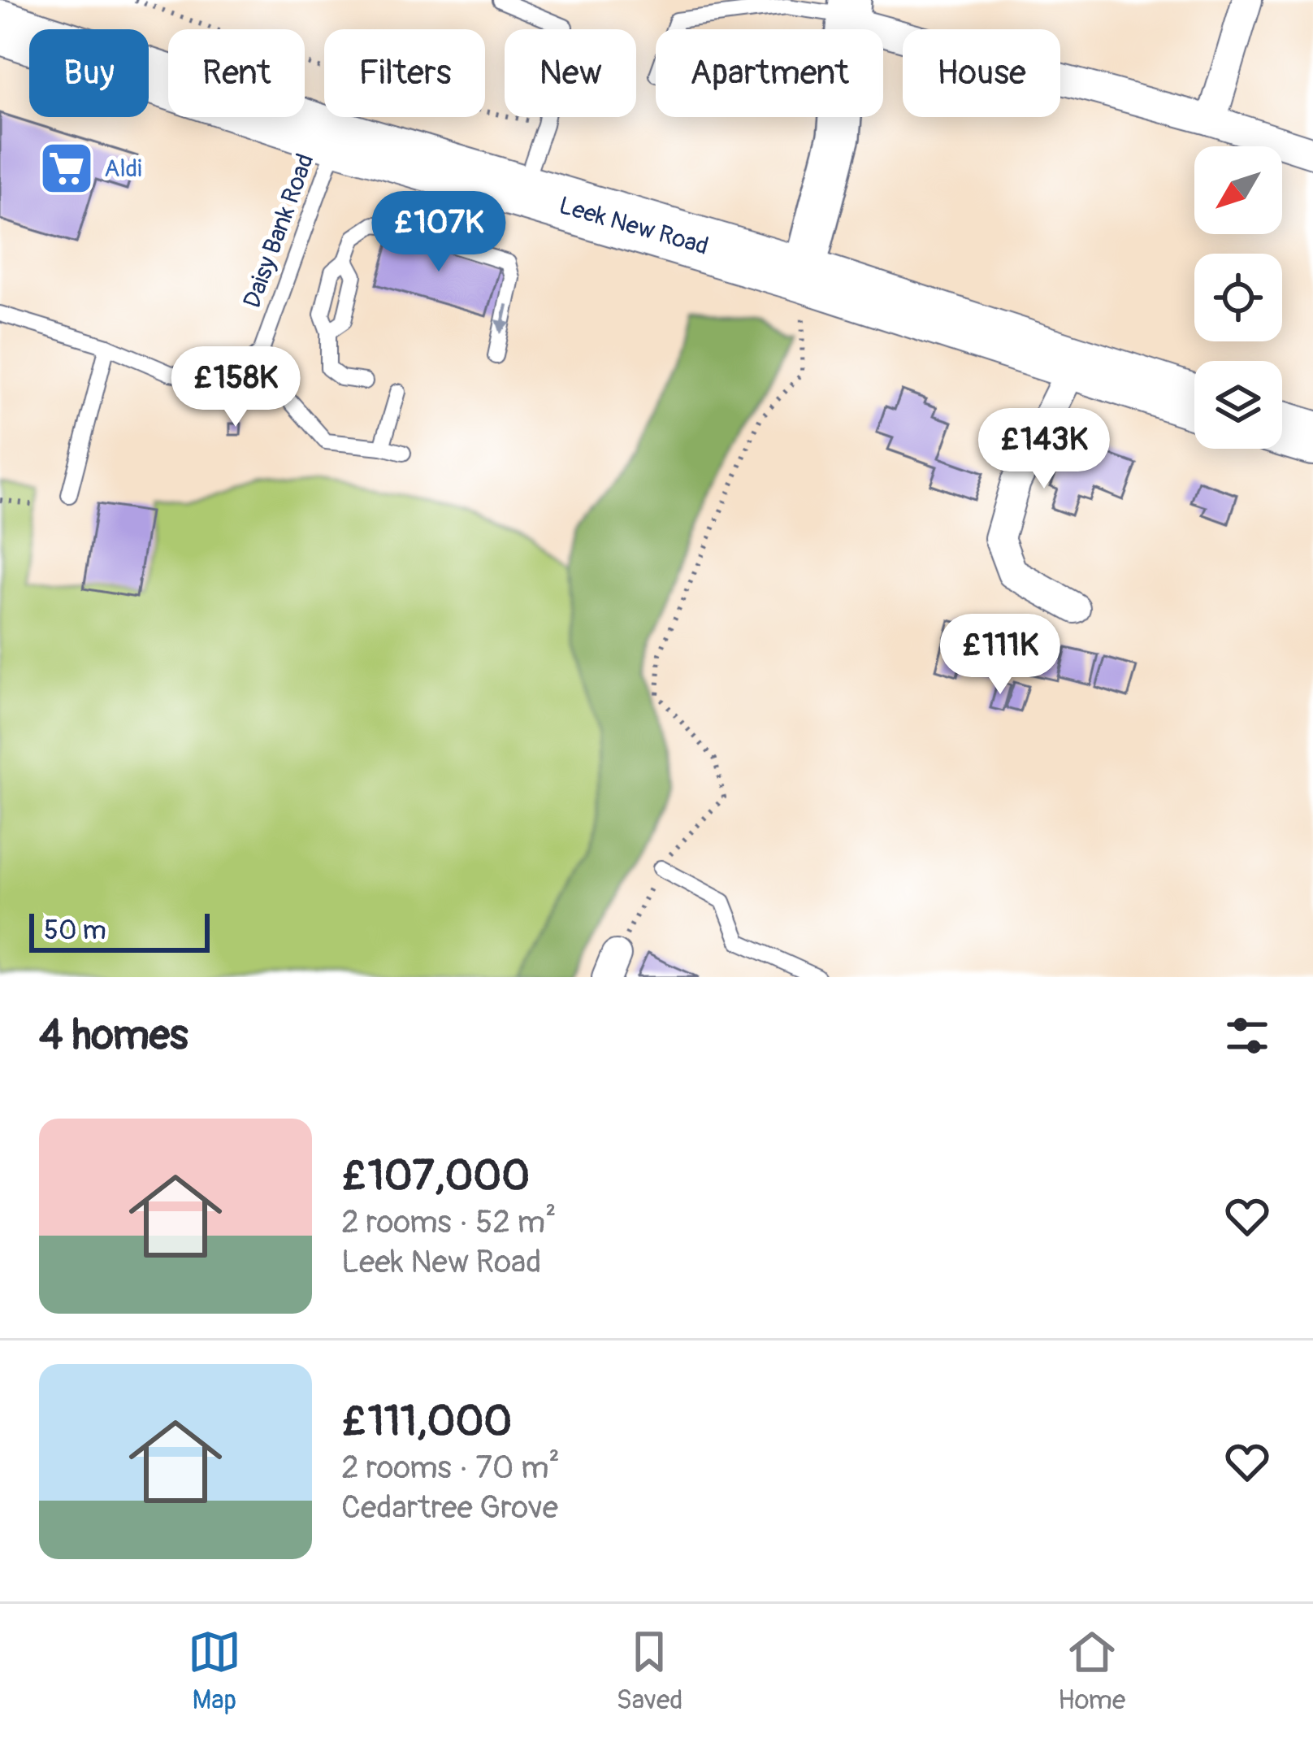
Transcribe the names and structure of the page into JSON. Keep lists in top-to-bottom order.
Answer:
{
  "streets": {
    "highway": ["Leek New Road"],
    "lane": ["Daisy Bank Road"]
  },
  "crossings": [
    ["Leek New Road", "Daisy Bank Road"]
  ],
  "places": {
    "supermarket": ["Aldi"]
  },
  "scale_bar": "50 m",
  "north": "bottom left",
  "page": {
    "chip": [
      "Buy",
      "Rent",
      "Filters",
      "New",
      "Apartment",
      "House"
    ],
    "price": [
      "£107K",
      "£158K",
      "£143K",
      "£111K"
    ],
    "scale": "50 m",
    "heading": "4 homes",
    "list": [
      {
        "name": "£107,000",
        "note": "2 rooms · 52 m² · Leek New Road"
      },
      {
        "name": "£111,000",
        "note": "2 rooms · 70 m² · Cedartree Grove"
      }
    ],
    "tabs": ["Map", "Saved", "Home"]
  }
}
